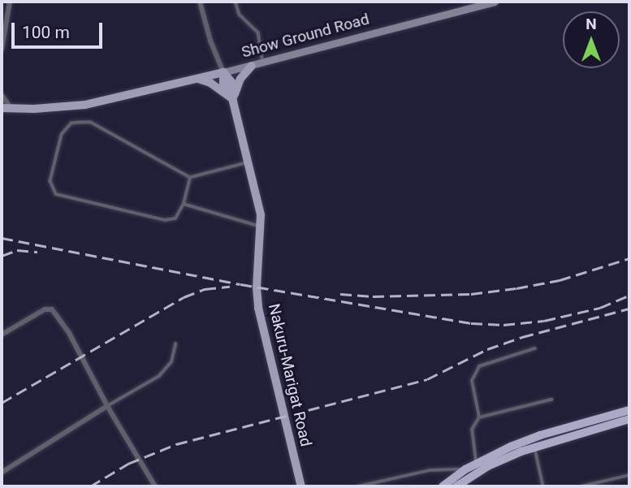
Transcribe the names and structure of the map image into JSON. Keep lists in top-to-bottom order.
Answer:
{
  "streets": {
    "main road": ["Show Ground Road", "Nakuru-Marigat Road"]
  },
  "crossings": [
    ["Show Ground Road", "Nakuru-Marigat Road"]
  ],
  "scale_bar": "100 m",
  "north": "top"
}
